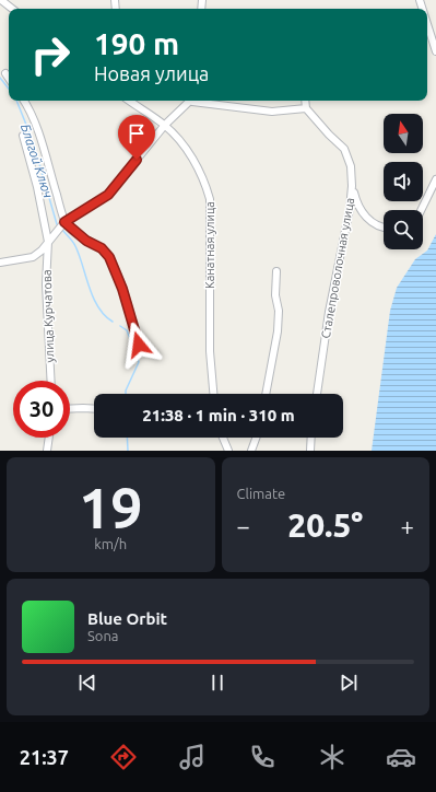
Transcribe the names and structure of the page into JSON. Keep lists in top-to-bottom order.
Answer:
{
  "streets": {
    "street": ["Канатная улица", "Сталепроволочная улица", "улица Курчатова"]
  },
  "water": ["Благой Ключ"],
  "north": "top",
  "page": {
    "turn": ["190 m", "Новая улица"],
    "limit": "30",
    "trip": "21:38 · 1 min · 310 m",
    "tile": [
      ["19", "km/h"],
      "Climate"
    ],
    "heat": ["−", "20.5°", "+"],
    "song": ["Blue Orbit", "Sona"],
    "tabs": "21:37"
  }
}
